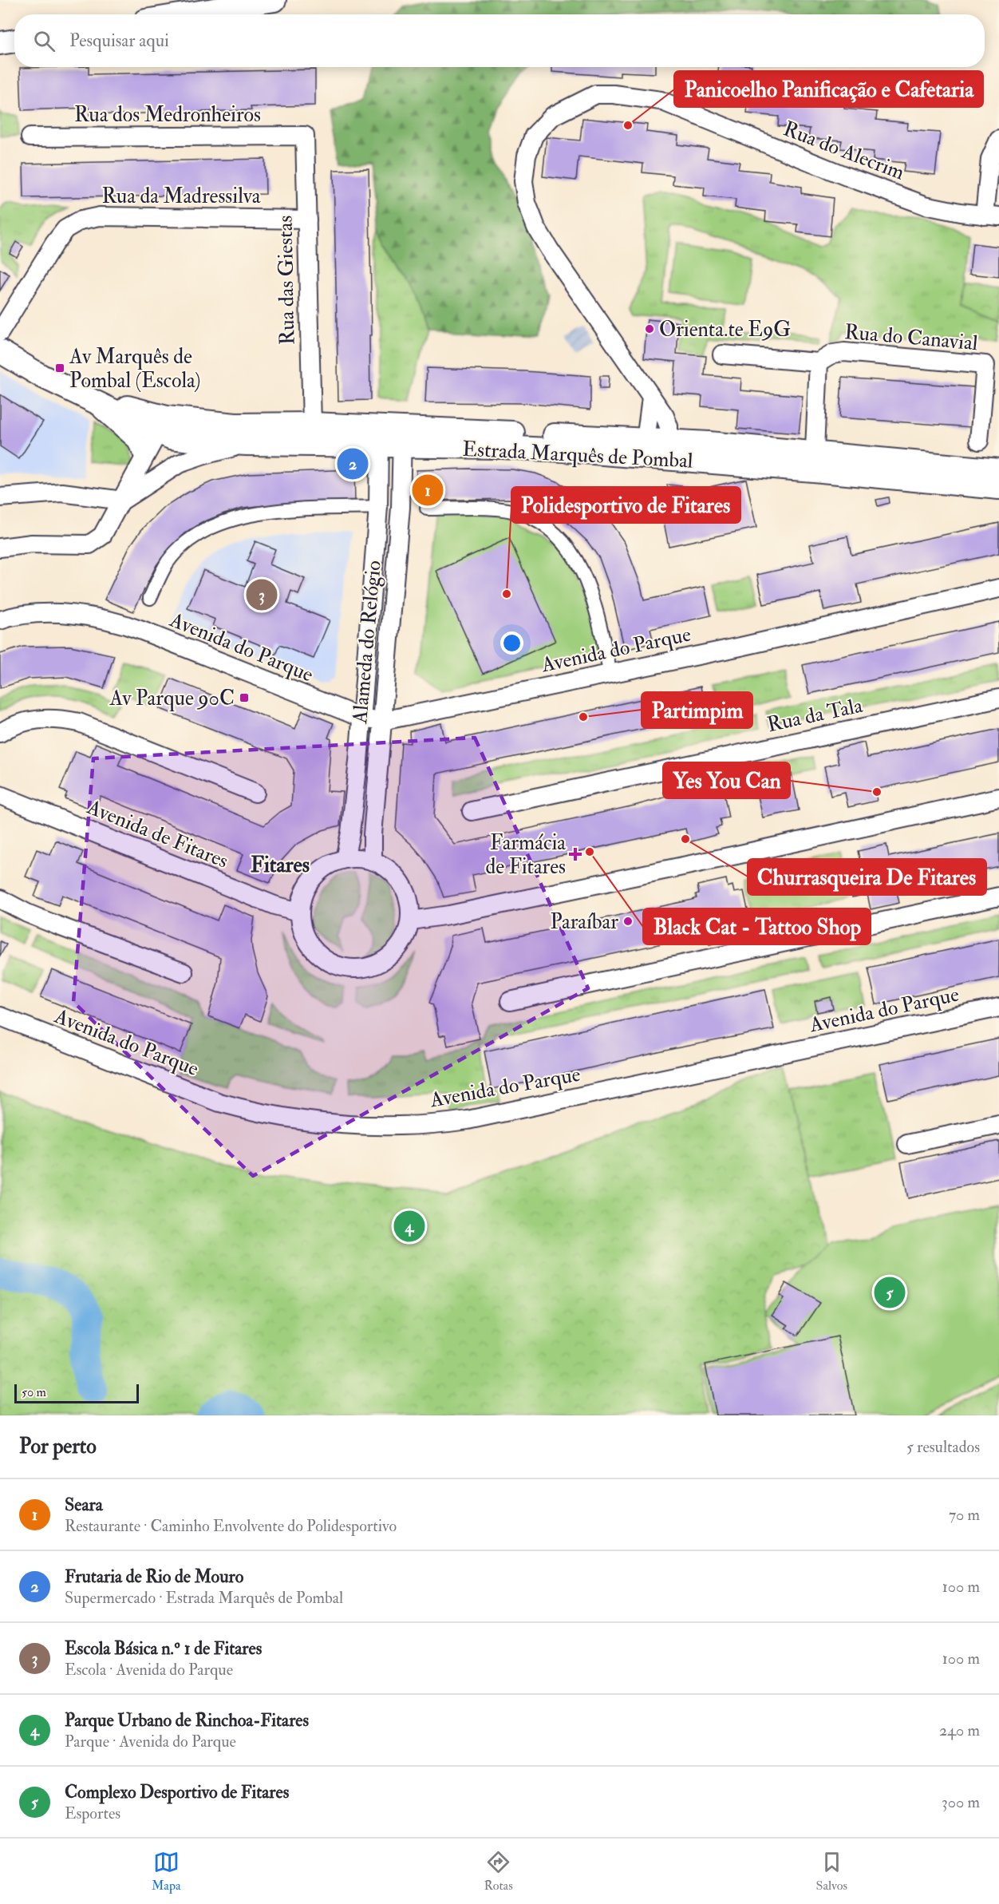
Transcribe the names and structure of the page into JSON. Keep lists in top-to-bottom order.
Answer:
{
  "streets": {
    "street": [
      "Rua dos Medronheiros",
      "Rua do Alecrim",
      "Rua da Madressilva",
      "Rua das Giestas",
      "Rua do Canavial",
      "Estrada Marquês de Pombal",
      "Alameda do Relógio",
      "Avenida do Parque",
      "Rua da Tala",
      "Avenida de Fitares"
    ]
  },
  "crossings": [
    ["Rua dos Medronheiros", "Rua das Giestas"],
    ["Rua do Alecrim", "Estrada Marquês de Pombal"],
    ["Rua da Madressilva", "Rua das Giestas"],
    ["Rua das Giestas", "Estrada Marquês de Pombal"],
    ["Estrada Marquês de Pombal", "Alameda do Relógio"],
    ["Alameda do Relógio", "Avenida do Parque"],
    ["Alameda do Relógio", "Avenida de Fitares"]
  ],
  "districts": ["Fitares"],
  "places": {
    "other": [
      "Panicoelho Panificação e Cafetaria",
      "Orienta.te E9G",
      "Polidesportivo de Fitares",
      "Partimpim",
      "Yes You Can",
      "Churrasqueira De Fitares",
      "Black Cat - Tattoo Shop",
      "Paraíbar"
    ],
    "transit": ["Av Marquês de Pombal (Escola)", "Av Parque 90C"],
    "health": ["Farmácia de Fitares"]
  },
  "scale_bar": "50 m",
  "page": {
    "search": "Pesquisar aqui",
    "pins": [
      "2",
      "1",
      "3",
      "4",
      "5"
    ],
    "scale": "50 m",
    "heading": ["Por perto", "5 resultados"],
    "list": [
      {
        "mark": "1",
        "name": "Seara",
        "note": "Restaurante · Caminho Envolvente do Polidesportivo",
        "value": "70 m"
      },
      {
        "mark": "2",
        "name": "Frutaria de Rio de Mouro",
        "note": "Supermercado · Estrada Marquês de Pombal",
        "value": "100 m"
      },
      {
        "mark": "3",
        "name": "Escola Básica n.º 1 de Fitares",
        "note": "Escola · Avenida do Parque",
        "value": "100 m"
      },
      {
        "mark": "4",
        "name": "Parque Urbano de Rinchoa-Fitares",
        "note": "Parque · Avenida do Parque",
        "value": "240 m"
      },
      {
        "mark": "5",
        "name": "Complexo Desportivo de Fitares",
        "note": "Esportes",
        "value": "300 m"
      }
    ],
    "nav": ["Mapa", "Rotas", "Salvos"]
  }
}
